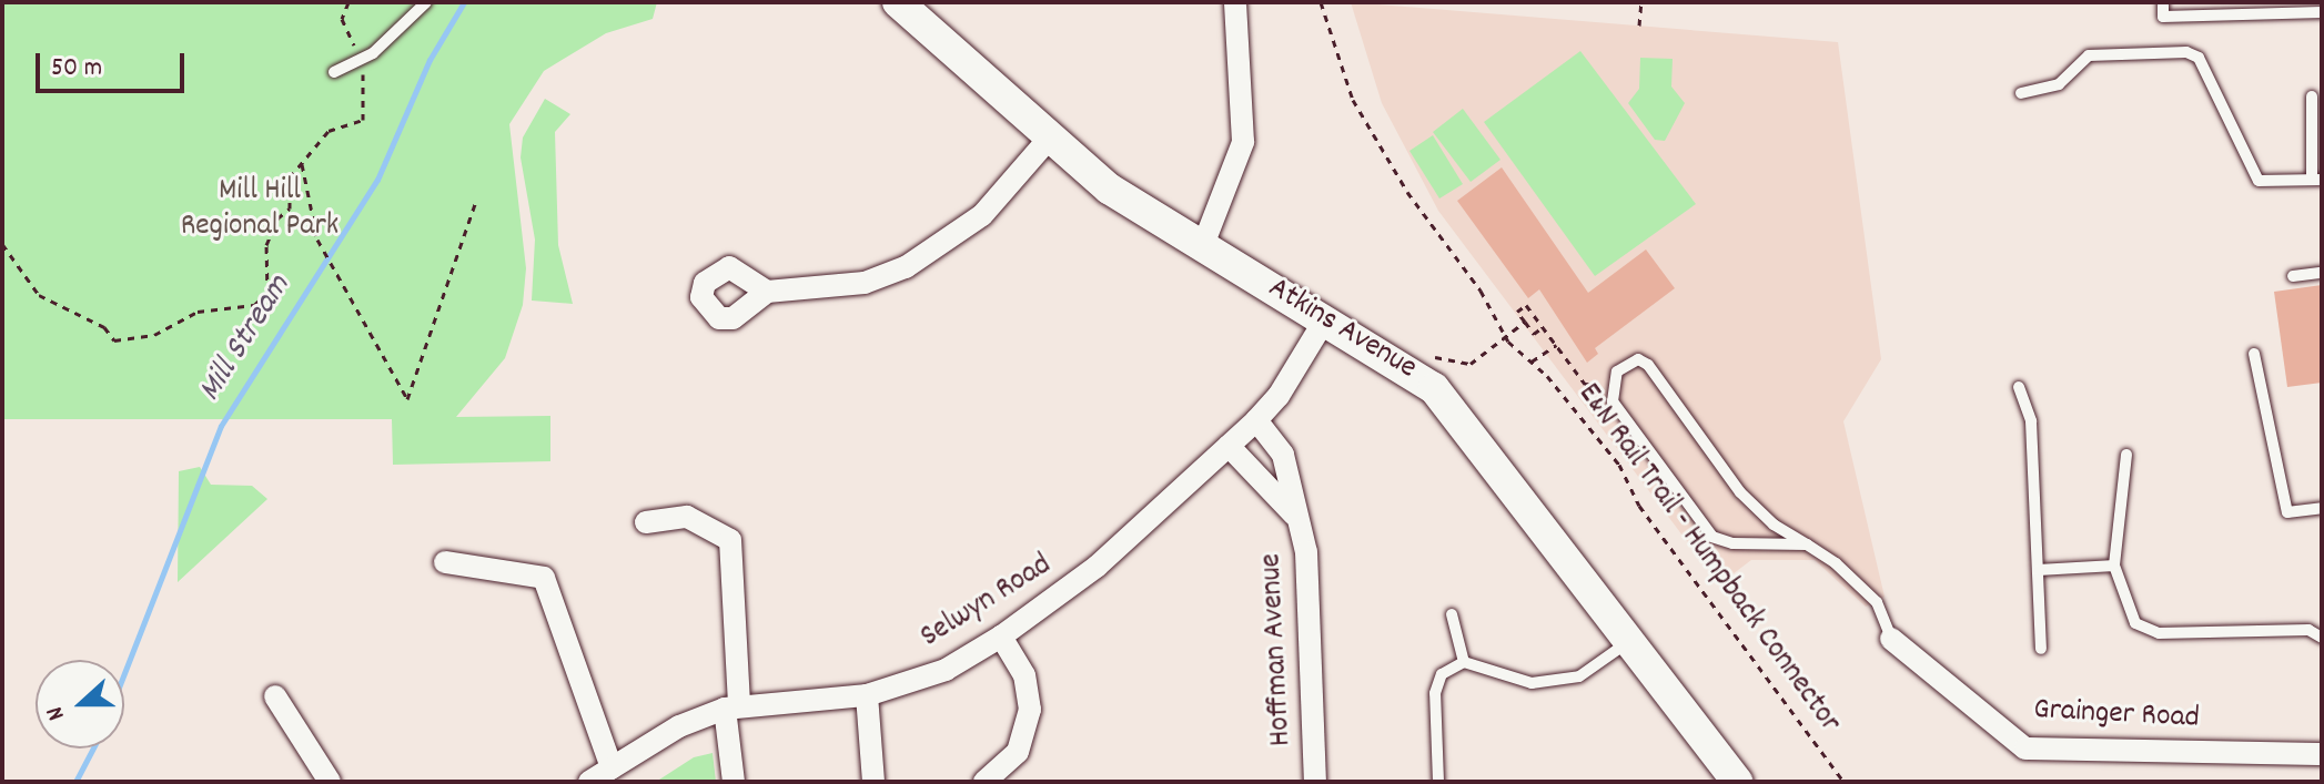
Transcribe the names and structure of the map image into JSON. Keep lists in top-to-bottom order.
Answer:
{
  "streets": {
    "street": [
      "Atkins Avenue",
      "Selwyn Road",
      "Hoffman Avenue",
      "Grainger Road"
    ],
    "path": ["E&N Rail Trail - Humpback Connector"]
  },
  "crossings": [
    ["Atkins Avenue", "Selwyn Road"],
    ["Selwyn Road", "Hoffman Avenue"]
  ],
  "water": ["Mill Stream"],
  "parks": ["Mill Hill Regional Park"],
  "scale_bar": "50 m",
  "north": "left"
}
